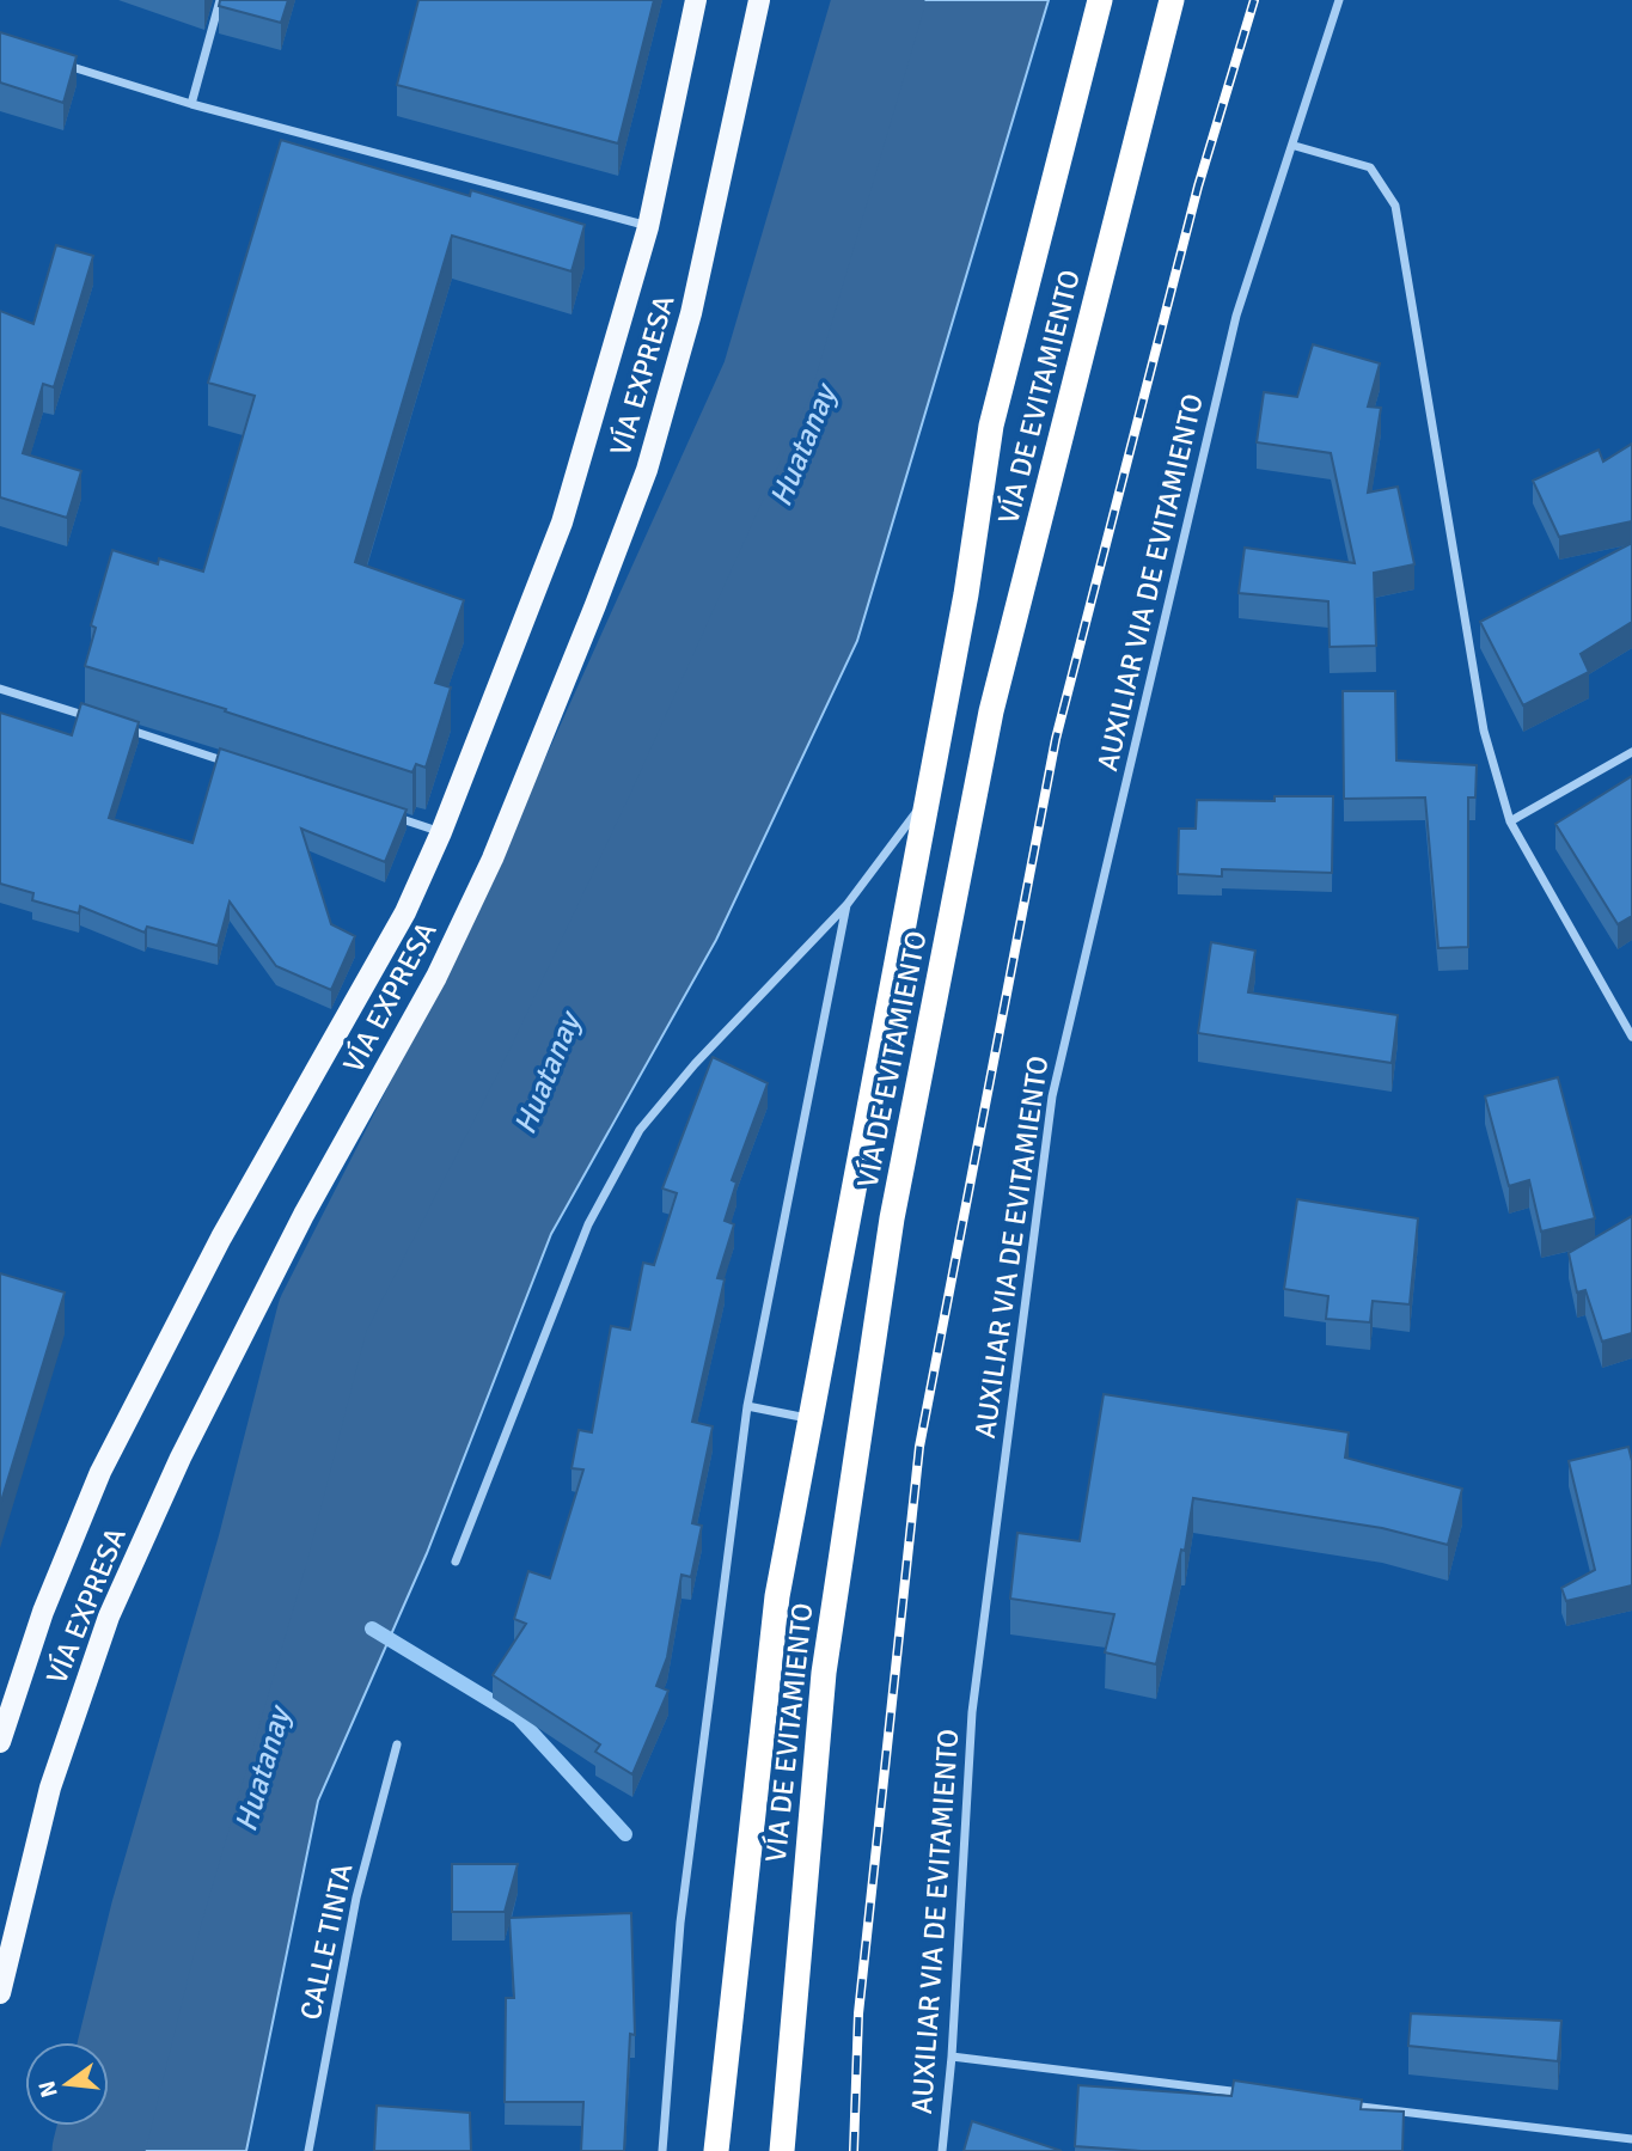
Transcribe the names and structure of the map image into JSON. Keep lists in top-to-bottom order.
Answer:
{
  "streets": {
    "highway": ["VÍA DE EVITAMIENTO"],
    "main road": ["VÍA EXPRESA"],
    "street": ["AUXILIAR VIA DE EVITAMIENTO", "CALLE TINTA"]
  },
  "water": ["Huatanay"],
  "north": "left"
}
